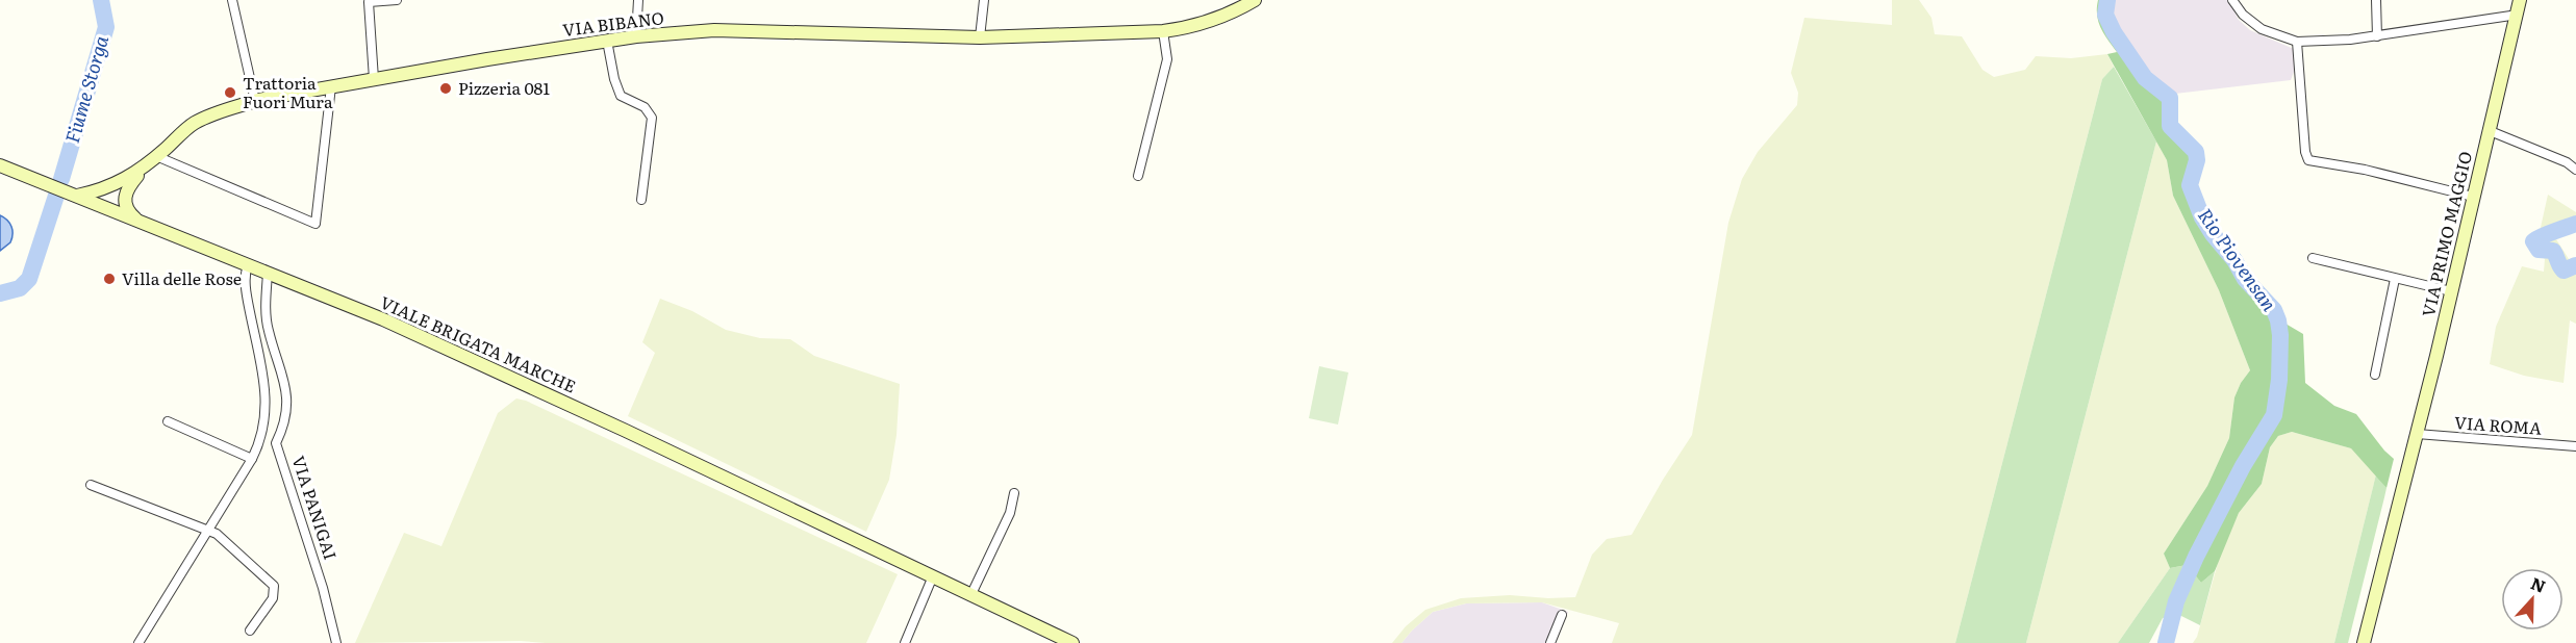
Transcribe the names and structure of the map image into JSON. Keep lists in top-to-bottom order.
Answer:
{
  "streets": {
    "street": [
      "VIA BIBANO",
      "VIA PRIMO MAGGIO",
      "VIALE BRIGATA MARCHE",
      "VIA ROMA",
      "VIA PANIGAI"
    ]
  },
  "crossings": [
    ["VIA BIBANO", "VIALE BRIGATA MARCHE"],
    ["VIA PRIMO MAGGIO", "VIA ROMA"],
    ["VIALE BRIGATA MARCHE", "VIA PANIGAI"]
  ],
  "water": ["Fiume Storga", "Rio Piovensan"],
  "places": ["Pizzeria 081", "Trattoria Fuori Mura", "Villa delle Rose"],
  "north": "top"
}
